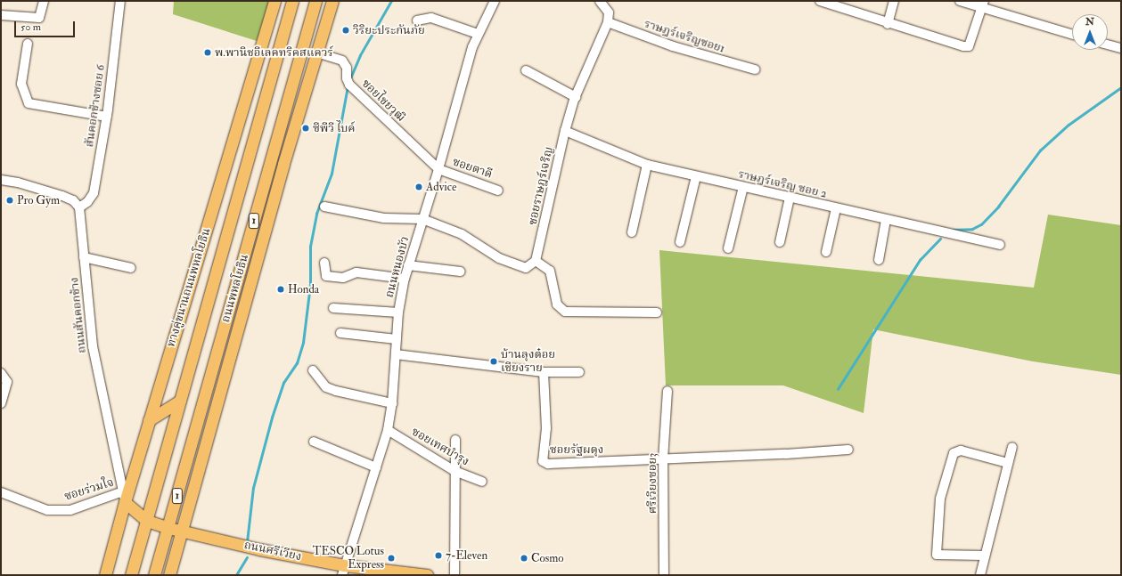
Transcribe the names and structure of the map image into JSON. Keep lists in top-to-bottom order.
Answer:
{
  "streets": {
    "main road": [
      "1",
      "ทางคู่ขนานถนนพหลโยธิน",
      "ถนนพหลโยธิน",
      "ถนนศรีเวียง"
    ],
    "street": [
      "ราษฎร์เจริญซอย1",
      "ซอยไชยวุฒิ",
      "สันคอกช้างซอย 6",
      "ซอยตาดี",
      "ราษฎร์เจริญ ซอย 2",
      "ซอยราษฎร์เจริญ",
      "ถนนหนองบัว",
      "ถนนสันคอกช้าง",
      "ซอยเทศบำรุง",
      "ซอยรัฐผดุง",
      "ศรีเวียงซอย3",
      "ซอยร่วมใจ"
    ]
  },
  "crossings": [
    ["ราษฎร์เจริญซอย1", "ซอยราษฎร์เจริญ"],
    ["ซอยไชยวุฒิ", "ซอยตาดี"],
    ["ซอยไชยวุฒิ", "1"],
    ["ซอยไชยวุฒิ", "ถนนหนองบัว"],
    ["สันคอกช้างซอย 6", "ถนนสันคอกช้าง"],
    ["ซอยตาดี", "ถนนหนองบัว"],
    ["ราษฎร์เจริญ ซอย 2", "ซอยราษฎร์เจริญ"],
    ["1", "ถนนศรีเวียง"],
    ["ถนนหนองบัว", "ซอยเทศบำรุง"],
    ["ถนนหนองบัว", "ถนนศรีเวียง"],
    ["ทางคู่ขนานถนนพหลโยธิน", "ถนนสันคอกช้าง"],
    ["ทางคู่ขนานถนนพหลโยธิน", "ซอยร่วมใจ"],
    ["ถนนพหลโยธิน", "ถนนศรีเวียง"],
    ["ถนนสันคอกช้าง", "ซอยร่วมใจ"],
    ["ซอยรัฐผดุง", "ศรีเวียงซอย3"]
  ],
  "places": [
    "วิริยะประกันภัย",
    "พ.พานิชอีเลคทริคสแควร์",
    "ซีพีวี ไบค์",
    "Advice",
    "Pro Gym",
    "Honda",
    "บ้านลุงต๋อย เชียงราย",
    "7-Eleven",
    "TESCO Lotus Express",
    "Cosmo"
  ],
  "scale_bar": "50 m",
  "north": "top"
}
